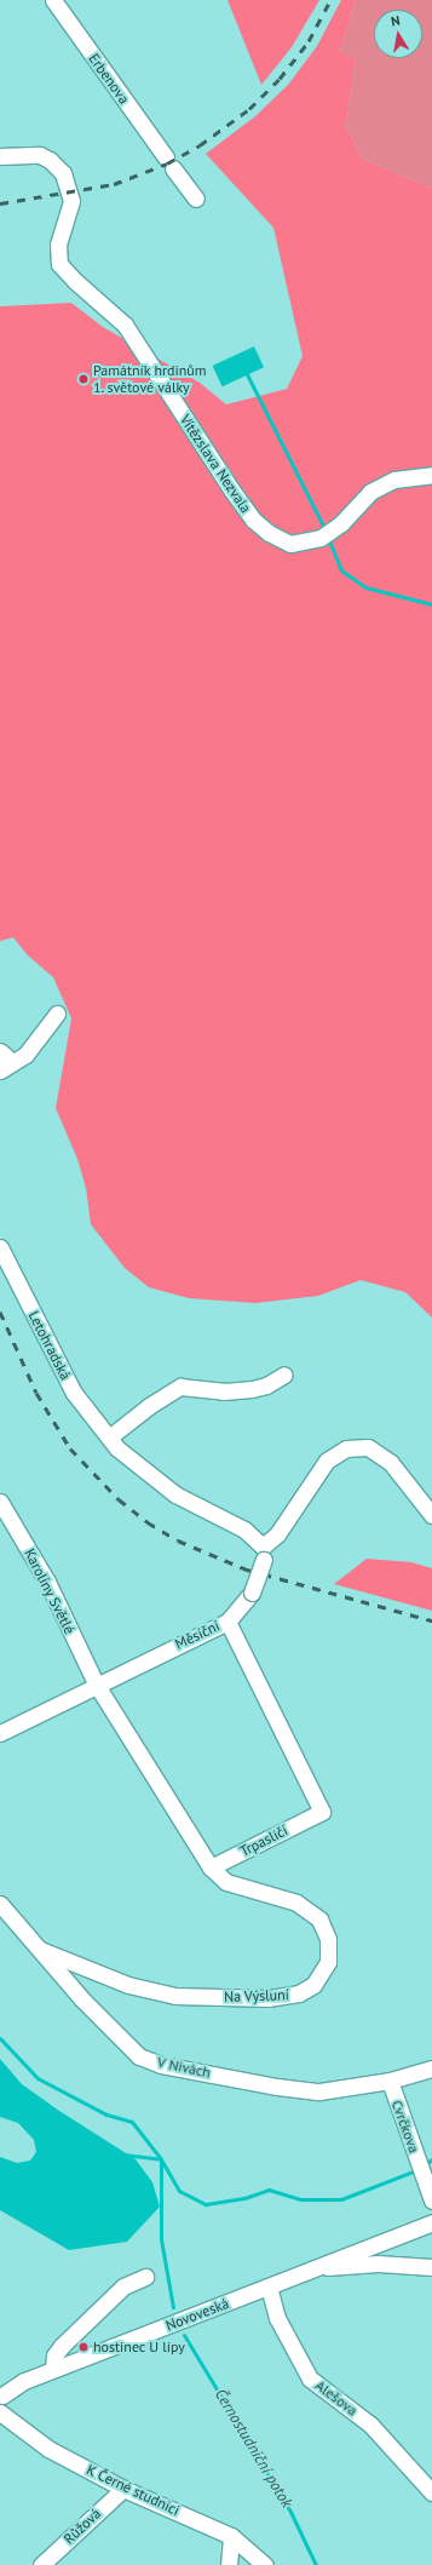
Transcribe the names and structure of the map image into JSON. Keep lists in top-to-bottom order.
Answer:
{
  "streets": {
    "street": [
      "Erbenova",
      "Vítězslava Nezvala",
      "Letohradská",
      "Karolíny Světlé",
      "Měsíční",
      "Trpasličí",
      "Na Výsluní",
      "V Nivách",
      "Cvrčkova",
      "Novoveská",
      "Alešova",
      "K Černé studnici",
      "Růžová"
    ]
  },
  "crossings": [
    ["Letohradská", "Měsíční"],
    ["Karolíny Světlé", "Měsíční"],
    ["Měsíční", "Trpasličí"],
    ["Trpasličí", "Na Výsluní"],
    ["Na Výsluní", "V Nivách"],
    ["V Nivách", "Cvrčkova"],
    ["Novoveská", "Alešova"],
    ["K Černé studnici", "Růžová"]
  ],
  "water": ["Černostudniční potok"],
  "places": ["Památník hrdinům 1. světové války", "hostinec U lípy"],
  "north": "top"
}
